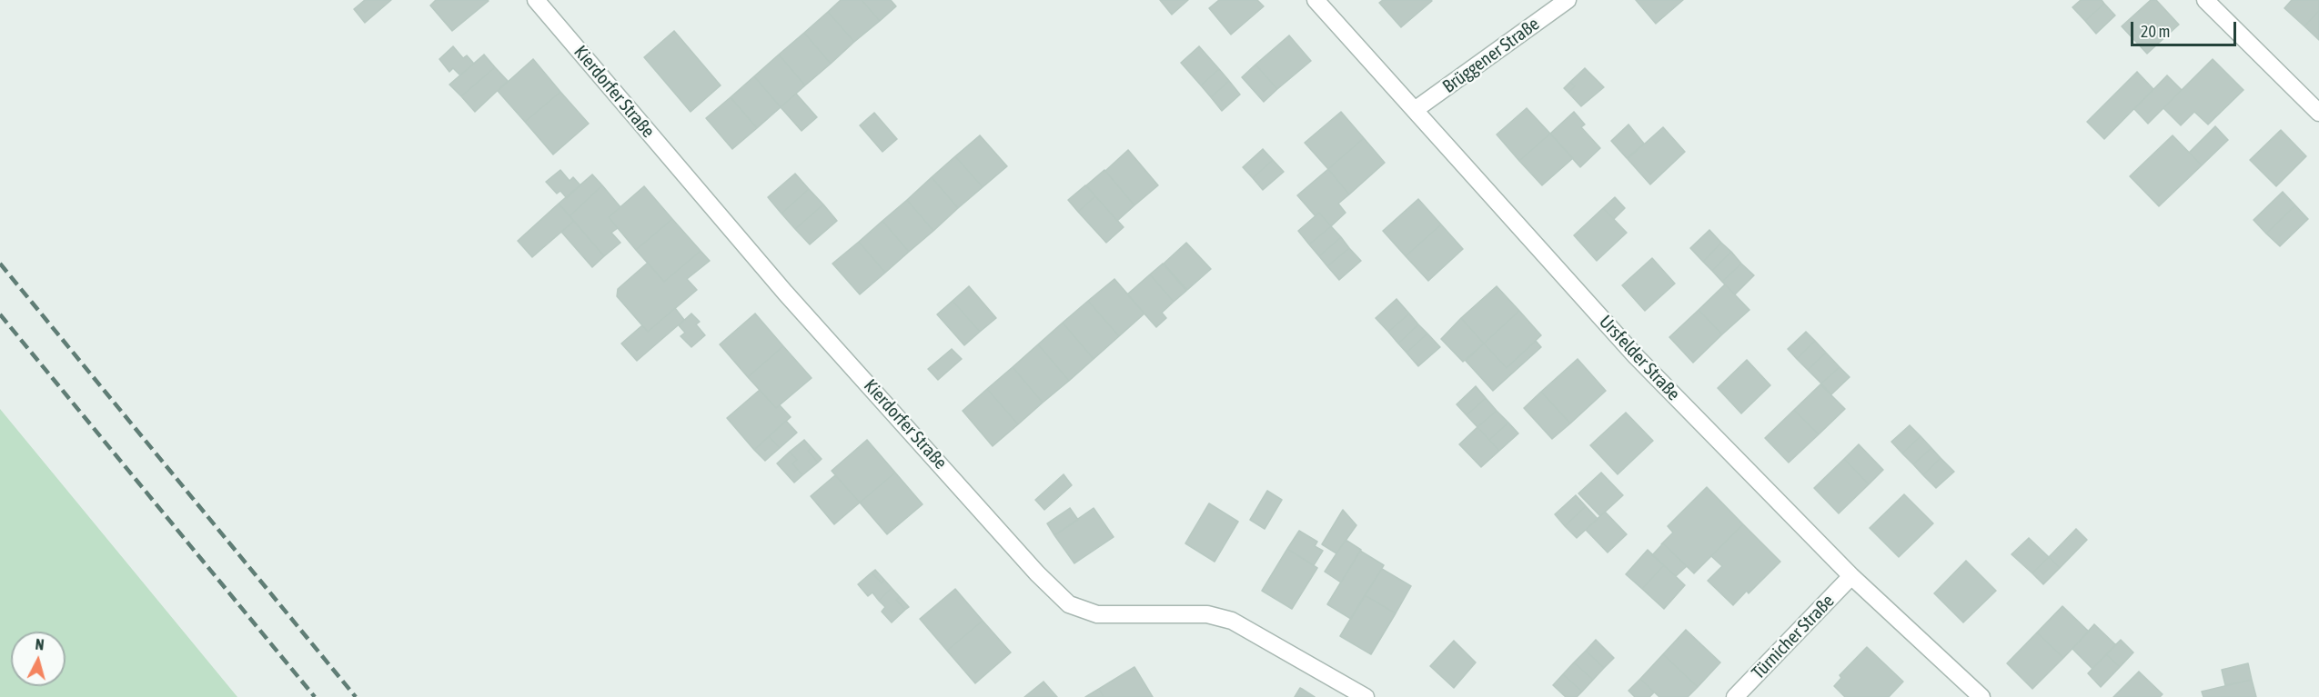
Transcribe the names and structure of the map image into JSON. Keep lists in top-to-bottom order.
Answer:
{
  "streets": {
    "street": [
      "Brüggener Straße",
      "Kierdorfer Straße",
      "Ursfelder Straße",
      "Türnicher Straße"
    ]
  },
  "crossings": [
    ["Brüggener Straße", "Ursfelder Straße"],
    ["Ursfelder Straße", "Türnicher Straße"]
  ],
  "scale_bar": "20 m",
  "north": "top"
}
